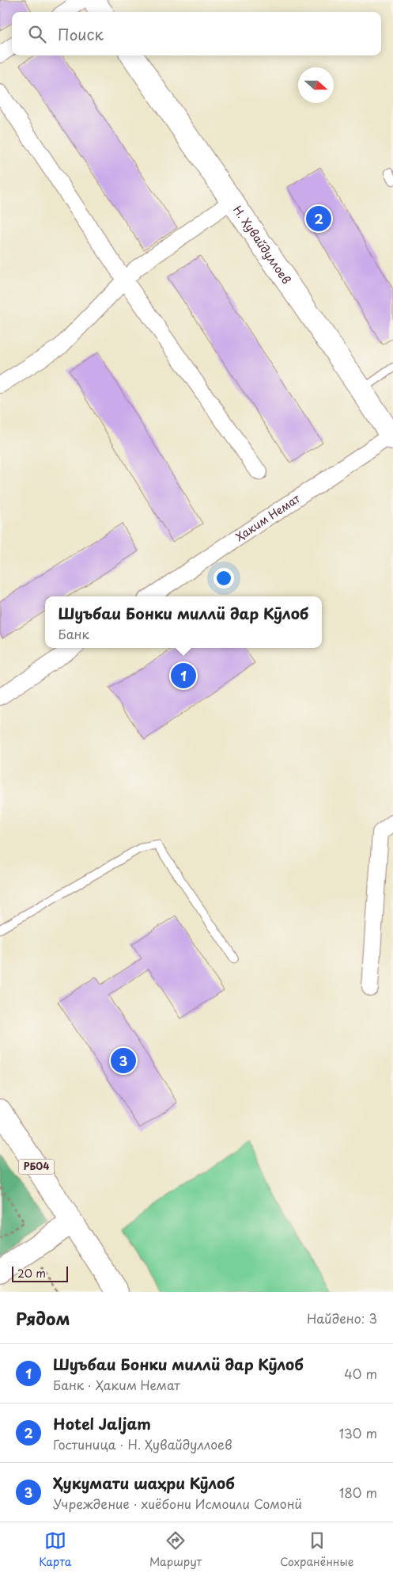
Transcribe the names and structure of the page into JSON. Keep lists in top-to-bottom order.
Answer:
{
  "streets": {
    "street": ["Н. Ҳувайдуллоев", "Ҳаким Немат", "РБ04"]
  },
  "crossings": [
    ["Н. Ҳувайдуллоев", "Ҳаким Немат"]
  ],
  "scale_bar": "20 m",
  "north": "right",
  "page": {
    "search": "Поиск",
    "pins": ["2", "1", "3"],
    "popup": ["Шуъбаи Бонки миллӣ дар Кӯлоб", "Банк"],
    "scale": "20 m",
    "heading": ["Рядом", "Найдено: 3"],
    "list": [
      {
        "mark": "1",
        "name": "Шуъбаи Бонки миллӣ дар Кӯлоб",
        "note": "Банк · Ҳаким Немат",
        "value": "40 m"
      },
      {
        "mark": "2",
        "name": "Hotel Jaljam",
        "note": "Гостиница · Н. Ҳувайдуллоев",
        "value": "130 m"
      },
      {
        "mark": "3",
        "name": "Ҳукумати шаҳри Кӯлоб",
        "note": "Учреждение · хиёбони Исмоили Сомонӣ",
        "value": "180 m"
      }
    ],
    "nav": ["Карта", "Маршрут", "Сохранённые"]
  }
}
